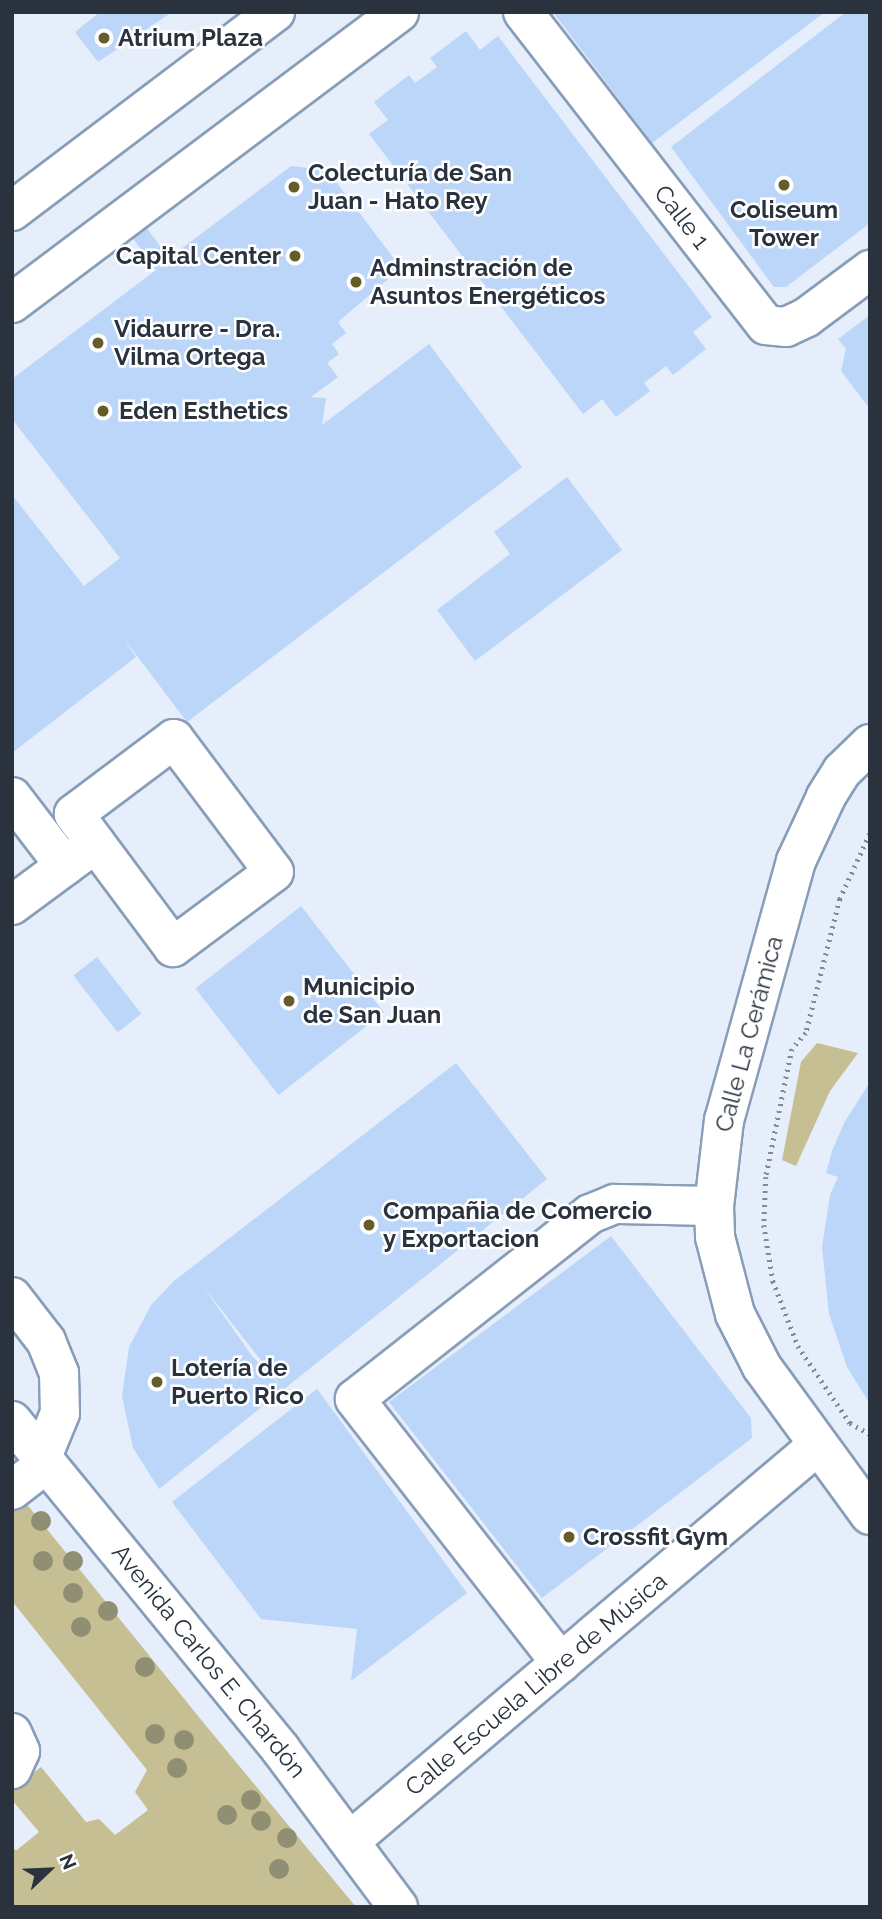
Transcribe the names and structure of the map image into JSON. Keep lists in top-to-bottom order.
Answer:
{
  "streets": {
    "street": [
      "Calle 1",
      "Calle La Cerámica",
      "Avenida Carlos E. Chardón",
      "Calle Escuela Libre de Música"
    ]
  },
  "crossings": [
    ["Calle La Cerámica", "Calle Escuela Libre de Música"],
    ["Avenida Carlos E. Chardón", "Calle Escuela Libre de Música"]
  ],
  "places": [
    "Atrium Plaza",
    "Coliseum Tower",
    "Colecturía de San Juan - Hato Rey",
    "Capital Center",
    "Adminstración de Asuntos Energéticos",
    "Vidaurre - Dra. Vilma Ortega",
    "Eden Esthetics",
    "Municipio de San Juan",
    "Compañia de Comercio y Exportacion",
    "Lotería de Puerto Rico",
    "Crossfit Gym"
  ],
  "north": "top right"
}
